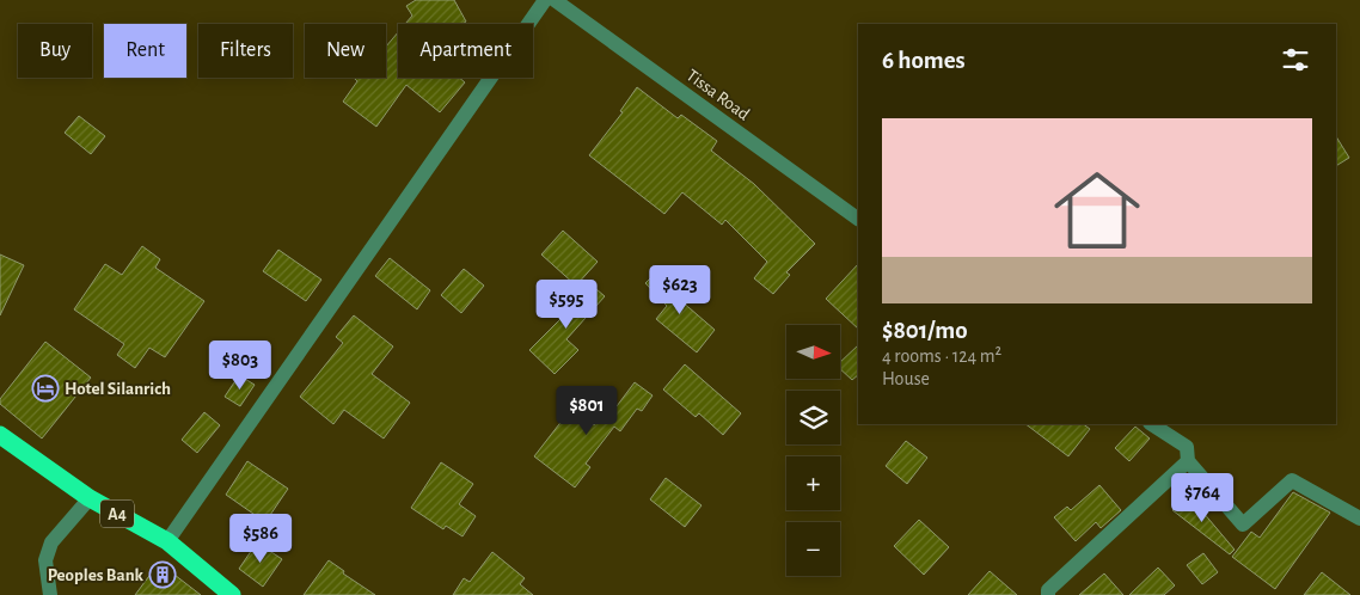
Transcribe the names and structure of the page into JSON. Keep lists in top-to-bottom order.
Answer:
{
  "streets": {
    "highway": ["A4"],
    "street": ["Tissa Road"]
  },
  "places": {
    "hotel": ["Hotel Silanrich"],
    "building": ["Peoples Bank"]
  },
  "north": "right",
  "page": {
    "chip": [
      "Buy",
      "Rent",
      "Filters",
      "New",
      "Apartment"
    ],
    "heading": "6 homes",
    "list": [
      {
        "name": "$801/mo",
        "note": "4 rooms · 124 m² · House"
      }
    ],
    "price": [
      "$623",
      "$595",
      "$803",
      "$801",
      "$764",
      "$586"
    ],
    "map_buttons": ["+", "−"]
  }
}
